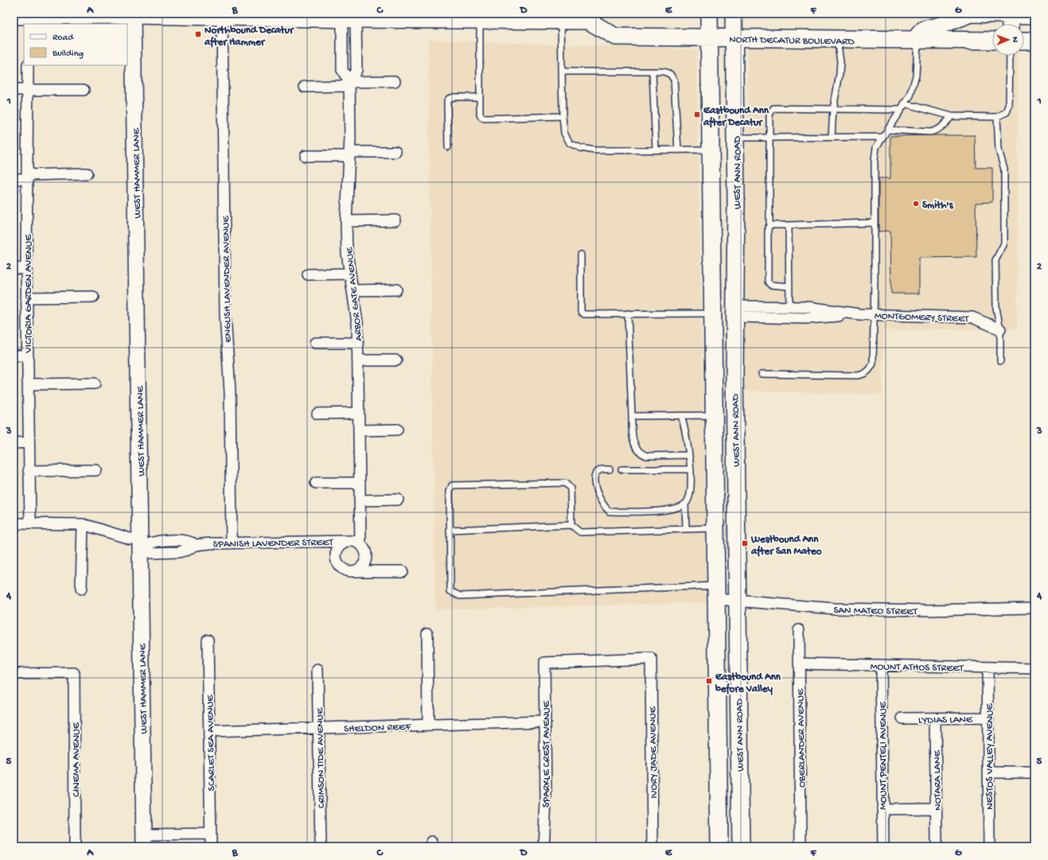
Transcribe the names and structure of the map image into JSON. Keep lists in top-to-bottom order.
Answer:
{
  "streets": {
    "main road": ["NORTH DECATUR BOULEVARD", "WEST ANN ROAD"],
    "street": [
      "WEST HAMMER LANE",
      "ENGLISH LAVENDER AVENUE",
      "VICTORIA GARDEN AVENUE",
      "ARBOR GATE AVENUE",
      "MONTGOMERY STREET",
      "SPANISH LAVENDER STREET",
      "SAN MATEO STREET",
      "MOUNT ATHOS STREET",
      "LYDIAS LANE",
      "SHELDON REEF",
      "OBERLANDER AVENUE",
      "SCARLET SEA AVENUE",
      "IVORY JADE AVENUE",
      "SPARKLE CREST AVENUE",
      "MOUNT PENTELI AVENUE",
      "NESTOS VALLEY AVENUE",
      "CRIMSON TIDE AVENUE",
      "CINEMA AVENUE",
      "NOTARA LANE"
    ]
  },
  "crossings": [
    ["NORTH DECATUR BOULEVARD", "WEST ANN ROAD"],
    ["NORTH DECATUR BOULEVARD", "WEST HAMMER LANE"],
    ["NORTH DECATUR BOULEVARD", "ENGLISH LAVENDER AVENUE"],
    ["NORTH DECATUR BOULEVARD", "ARBOR GATE AVENUE"],
    ["WEST ANN ROAD", "MONTGOMERY STREET"],
    ["WEST ANN ROAD", "SAN MATEO STREET"],
    ["WEST HAMMER LANE", "SPANISH LAVENDER STREET"],
    ["ENGLISH LAVENDER AVENUE", "SPANISH LAVENDER STREET"],
    ["ARBOR GATE AVENUE", "SPANISH LAVENDER STREET"],
    ["MOUNT ATHOS STREET", "OBERLANDER AVENUE"],
    ["MOUNT ATHOS STREET", "MOUNT PENTELI AVENUE"],
    ["MOUNT ATHOS STREET", "NESTOS VALLEY AVENUE"],
    ["LYDIAS LANE", "NESTOS VALLEY AVENUE"],
    ["LYDIAS LANE", "NOTARA LANE"],
    ["SHELDON REEF", "SCARLET SEA AVENUE"],
    ["SHELDON REEF", "SPARKLE CREST AVENUE"],
    ["SHELDON REEF", "CRIMSON TIDE AVENUE"],
    ["IVORY JADE AVENUE", "SPARKLE CREST AVENUE"]
  ],
  "places": {
    "transit": [
      "Northbound Decatur after Hammer",
      "Eastbound Ann after Decatur",
      "Westbound Ann after San Mateo",
      "Eastbound Ann before Valley"
    ],
    "other": ["Smith's"]
  },
  "legend": ["Road", "Building"],
  "north": "right",
  "grid": {
    "columns": [
      "A",
      "B",
      "C",
      "D",
      "E",
      "F",
      "G"
    ],
    "rows": [
      "1",
      "2",
      "3",
      "4",
      "5"
    ]
  }
}
